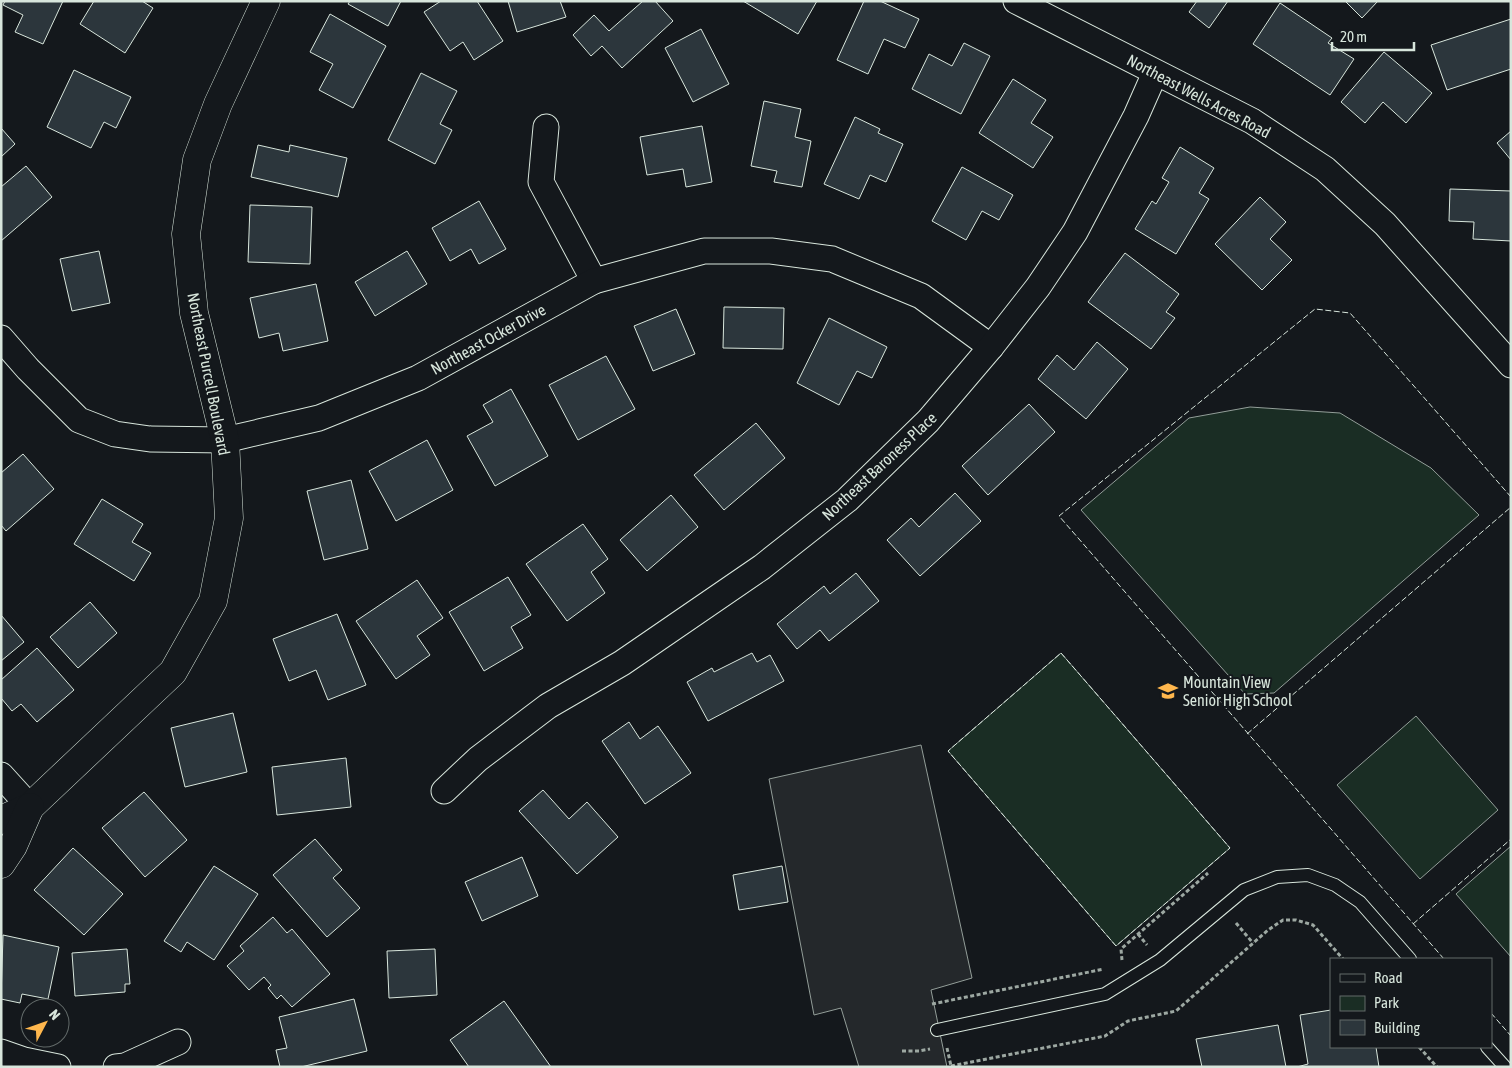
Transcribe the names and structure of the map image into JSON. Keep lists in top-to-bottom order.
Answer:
{
  "streets": {
    "street": [
      "Northeast Wells Acres Road",
      "Northeast Ocker Drive",
      "Northeast Purcell Boulevard",
      "Northeast Baroness Place"
    ]
  },
  "crossings": [
    ["Northeast Wells Acres Road", "Northeast Baroness Place"],
    ["Northeast Ocker Drive", "Northeast Purcell Boulevard"],
    ["Northeast Ocker Drive", "Northeast Baroness Place"]
  ],
  "places": {
    "school or university": ["Mountain View Senior High School"]
  },
  "legend": ["Road", "Park", "Building"],
  "scale_bar": "20 m",
  "north": "top right"
}
